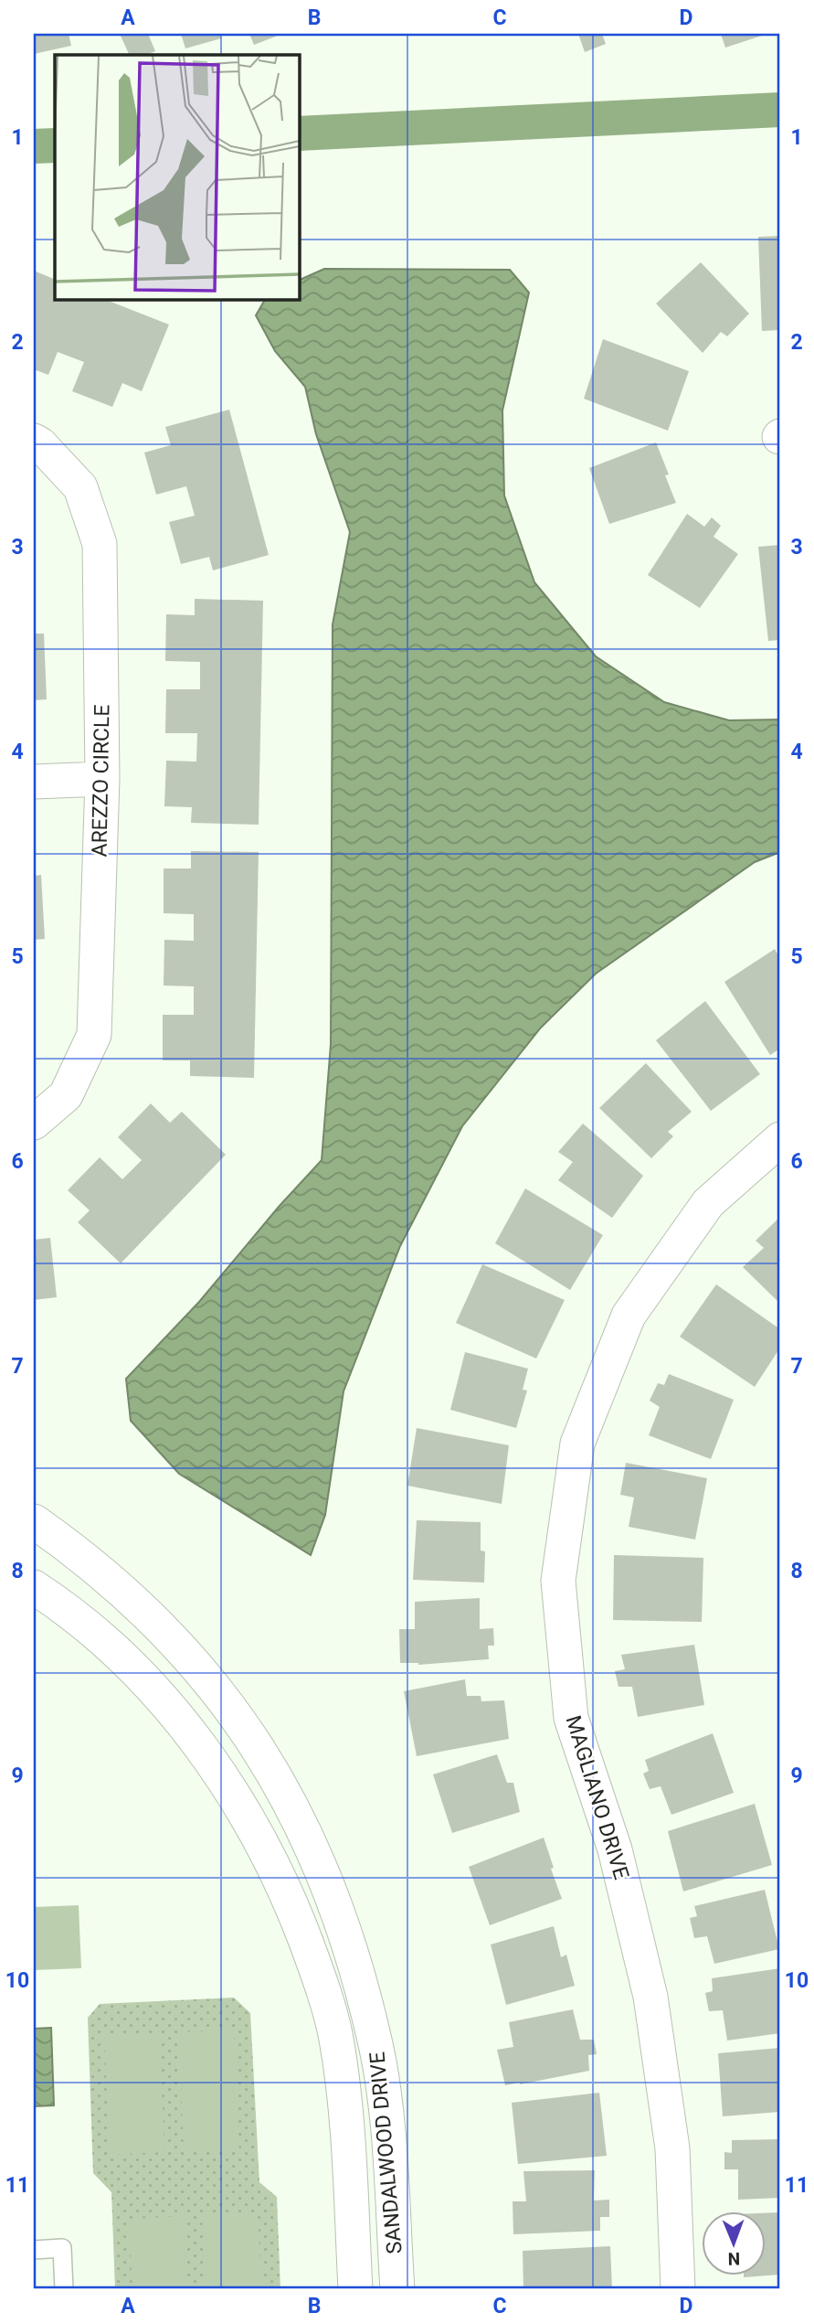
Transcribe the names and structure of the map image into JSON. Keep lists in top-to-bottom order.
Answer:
{
  "streets": {
    "street": ["AREZZO CIRCLE", "MAGLIANO DRIVE", "SANDALWOOD DRIVE"]
  },
  "north": "bottom",
  "grid": {
    "columns": [
      "A",
      "B",
      "C",
      "D"
    ],
    "rows": [
      "1",
      "2",
      "3",
      "4",
      "5",
      "6",
      "7",
      "8",
      "9",
      "10",
      "11"
    ]
  }
}
